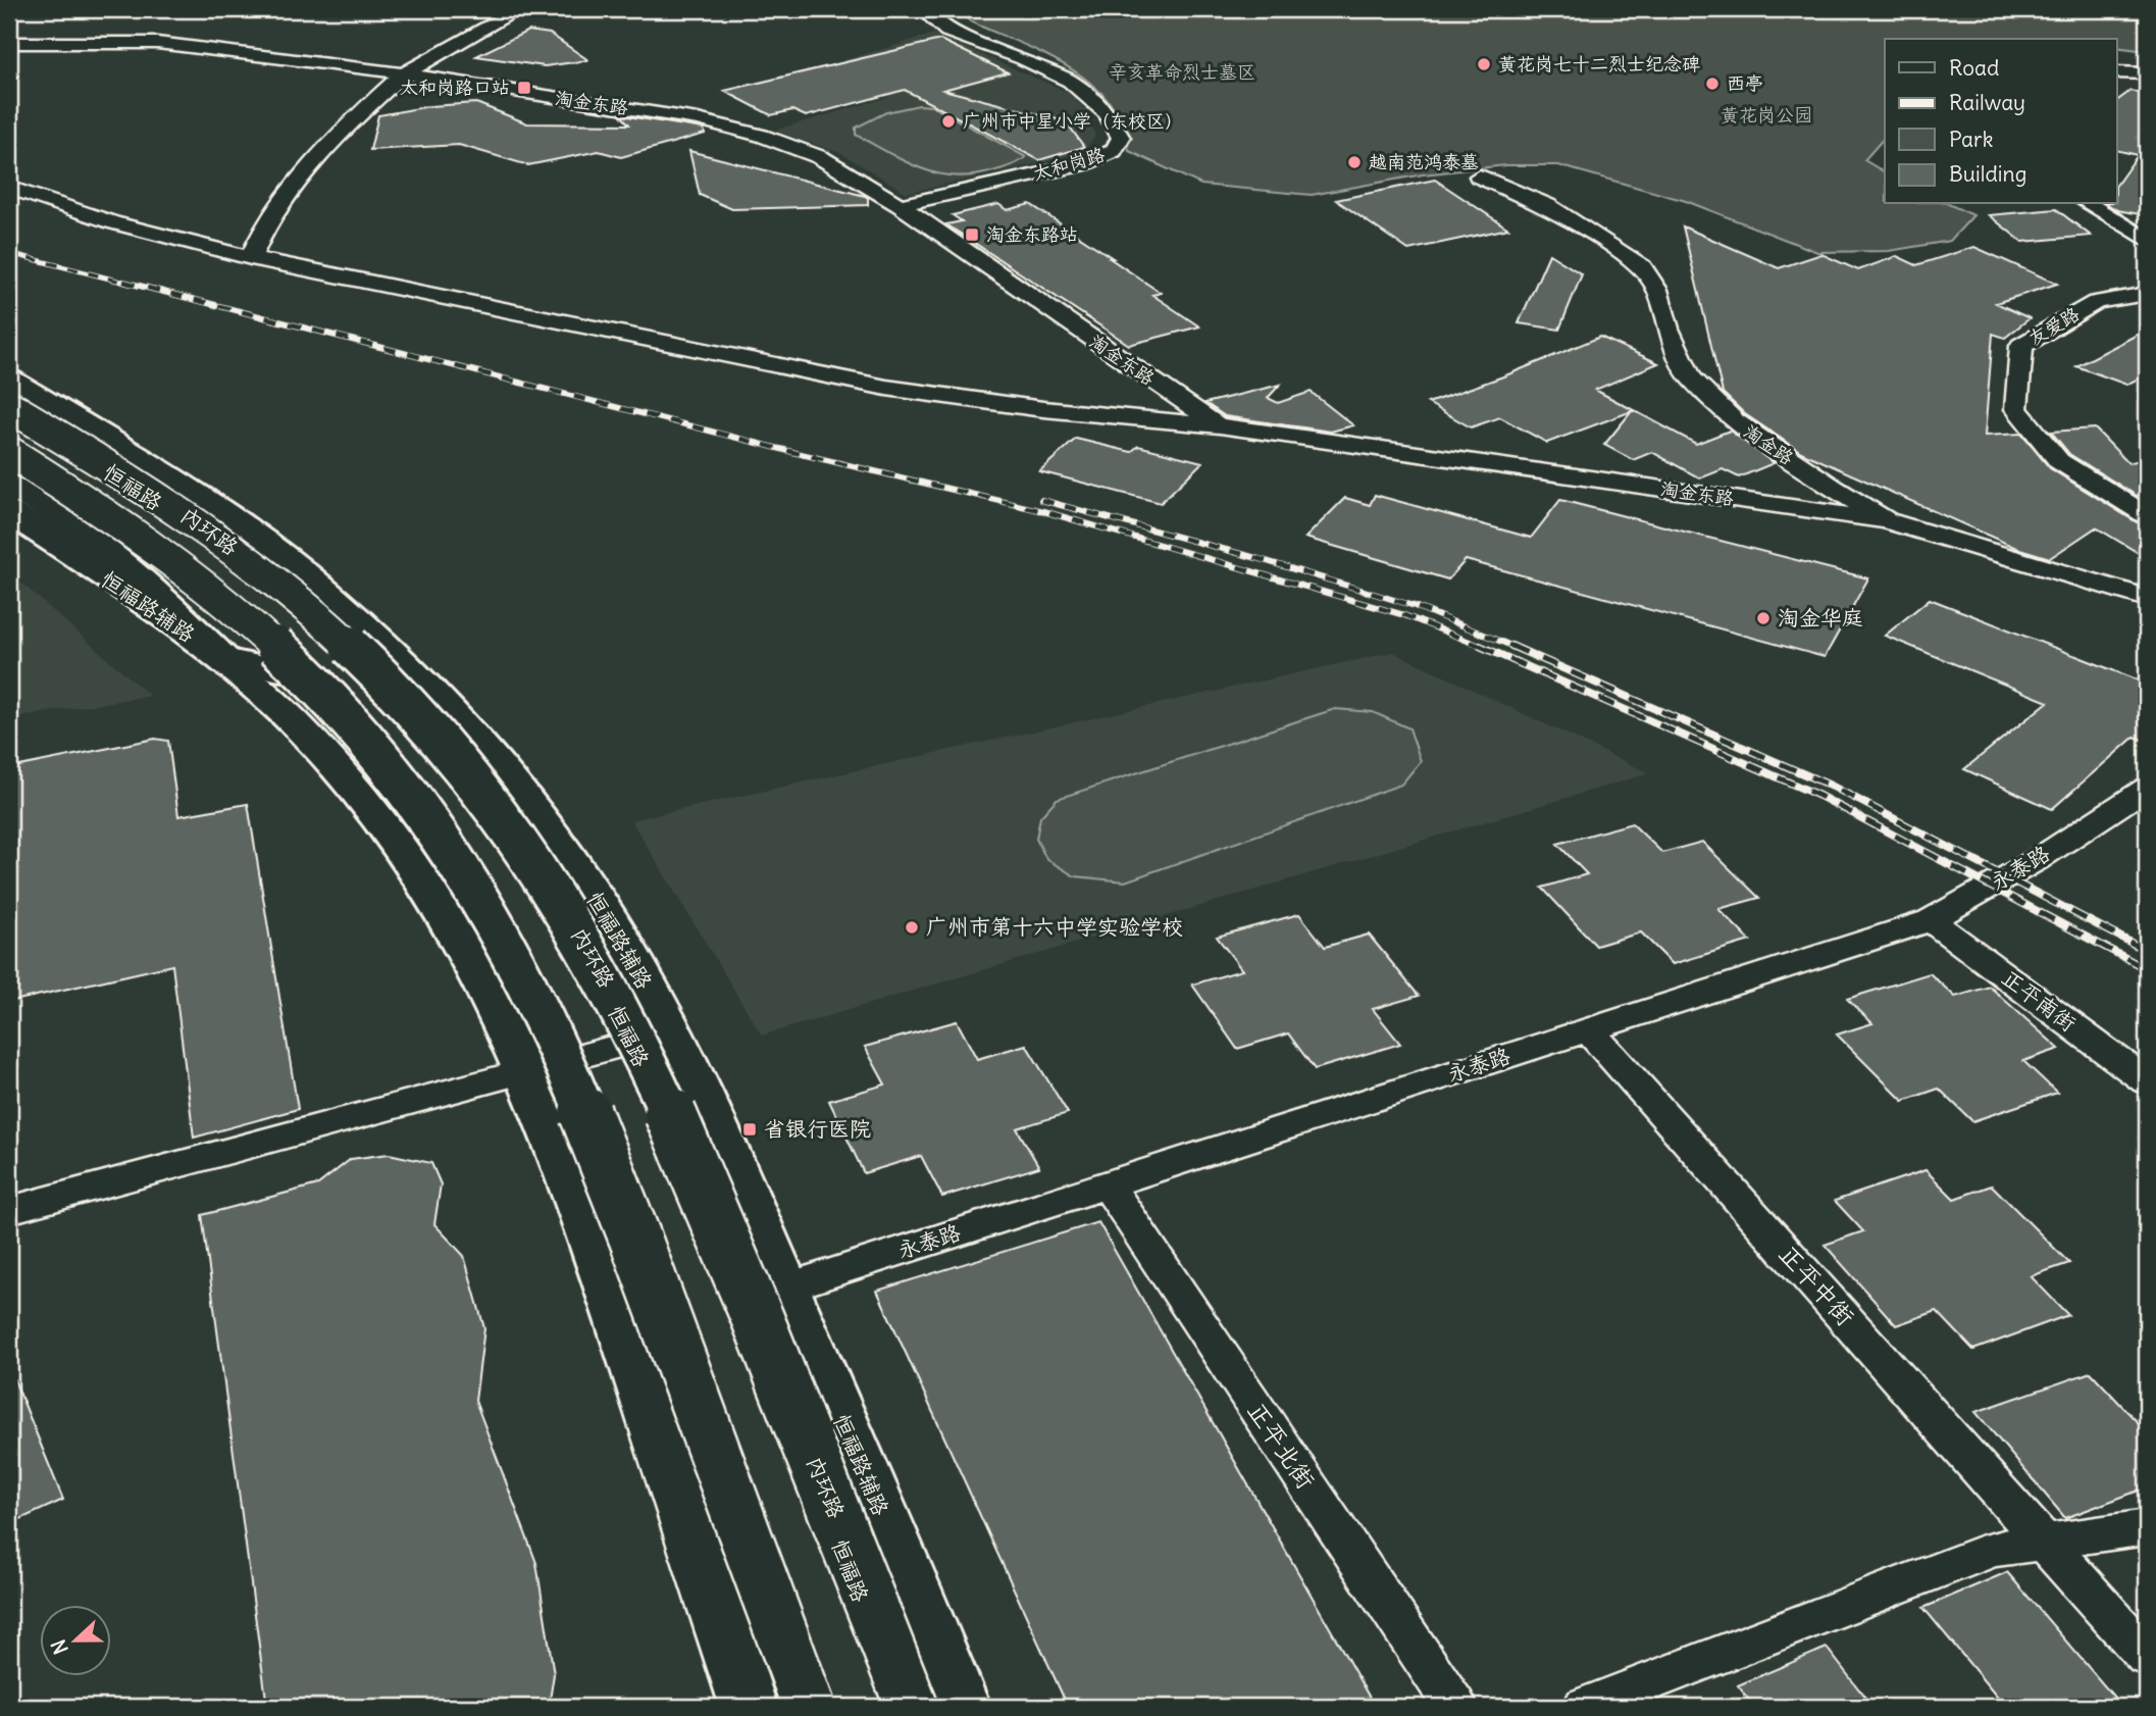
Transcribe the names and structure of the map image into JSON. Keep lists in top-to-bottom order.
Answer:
{
  "streets": {
    "main road": ["恒福路", "内环路", "恒福路辅路"],
    "street": [
      "淘金东路",
      "太和岗路",
      "友爱路",
      "淘金路",
      "永泰路",
      "正平南街",
      "正平中街",
      "正平北街"
    ]
  },
  "crossings": [
    ["淘金东路", "太和岗路"],
    ["淘金东路", "淘金路"],
    ["恒福路", "内环路"],
    ["恒福路", "恒福路辅路"],
    ["恒福路辅路", "永泰路"],
    ["永泰路", "正平南街"],
    ["永泰路", "正平中街"],
    ["永泰路", "正平北街"]
  ],
  "parks": ["辛亥革命烈士墓区", "黄花岗公园"],
  "places": {
    "other": [
      "黄花岗七十二烈士纪念碑",
      "西亭",
      "广州市中星小学（东校区）",
      "越南范鸿泰墓",
      "淘金华庭",
      "广州市第十六中学实验学校"
    ],
    "transit": ["太和岗路口站", "淘金东路站", "省银行医院"]
  },
  "legend": [
    "Road",
    "Railway",
    "Park",
    "Building"
  ],
  "north": "left"
}
